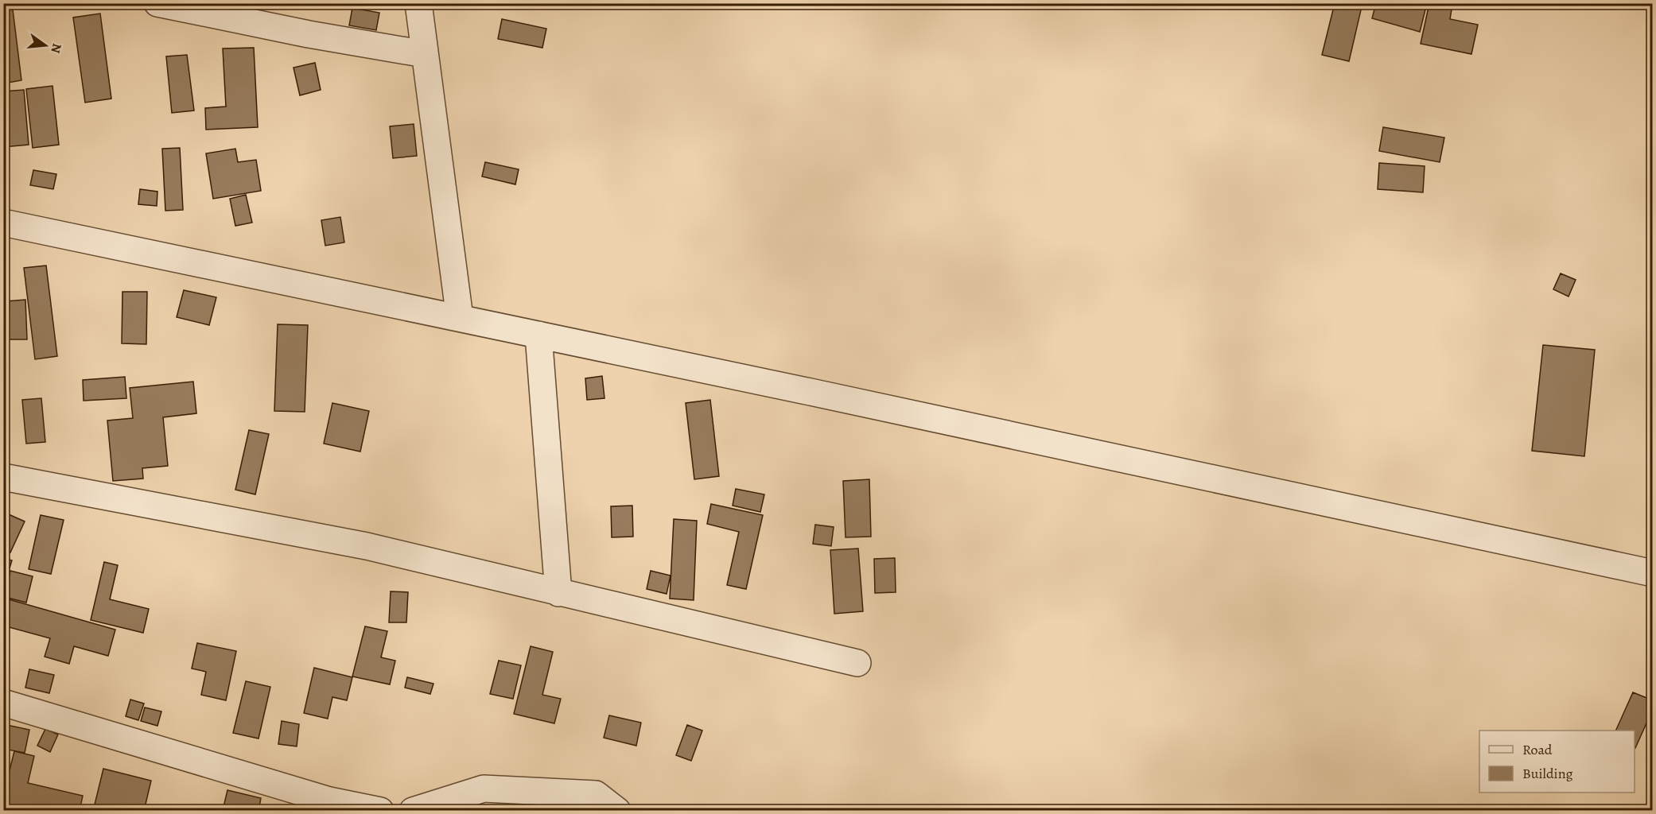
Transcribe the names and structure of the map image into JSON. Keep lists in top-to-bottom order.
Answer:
{
  "legend": ["Road", "Building"],
  "north": "right"
}
